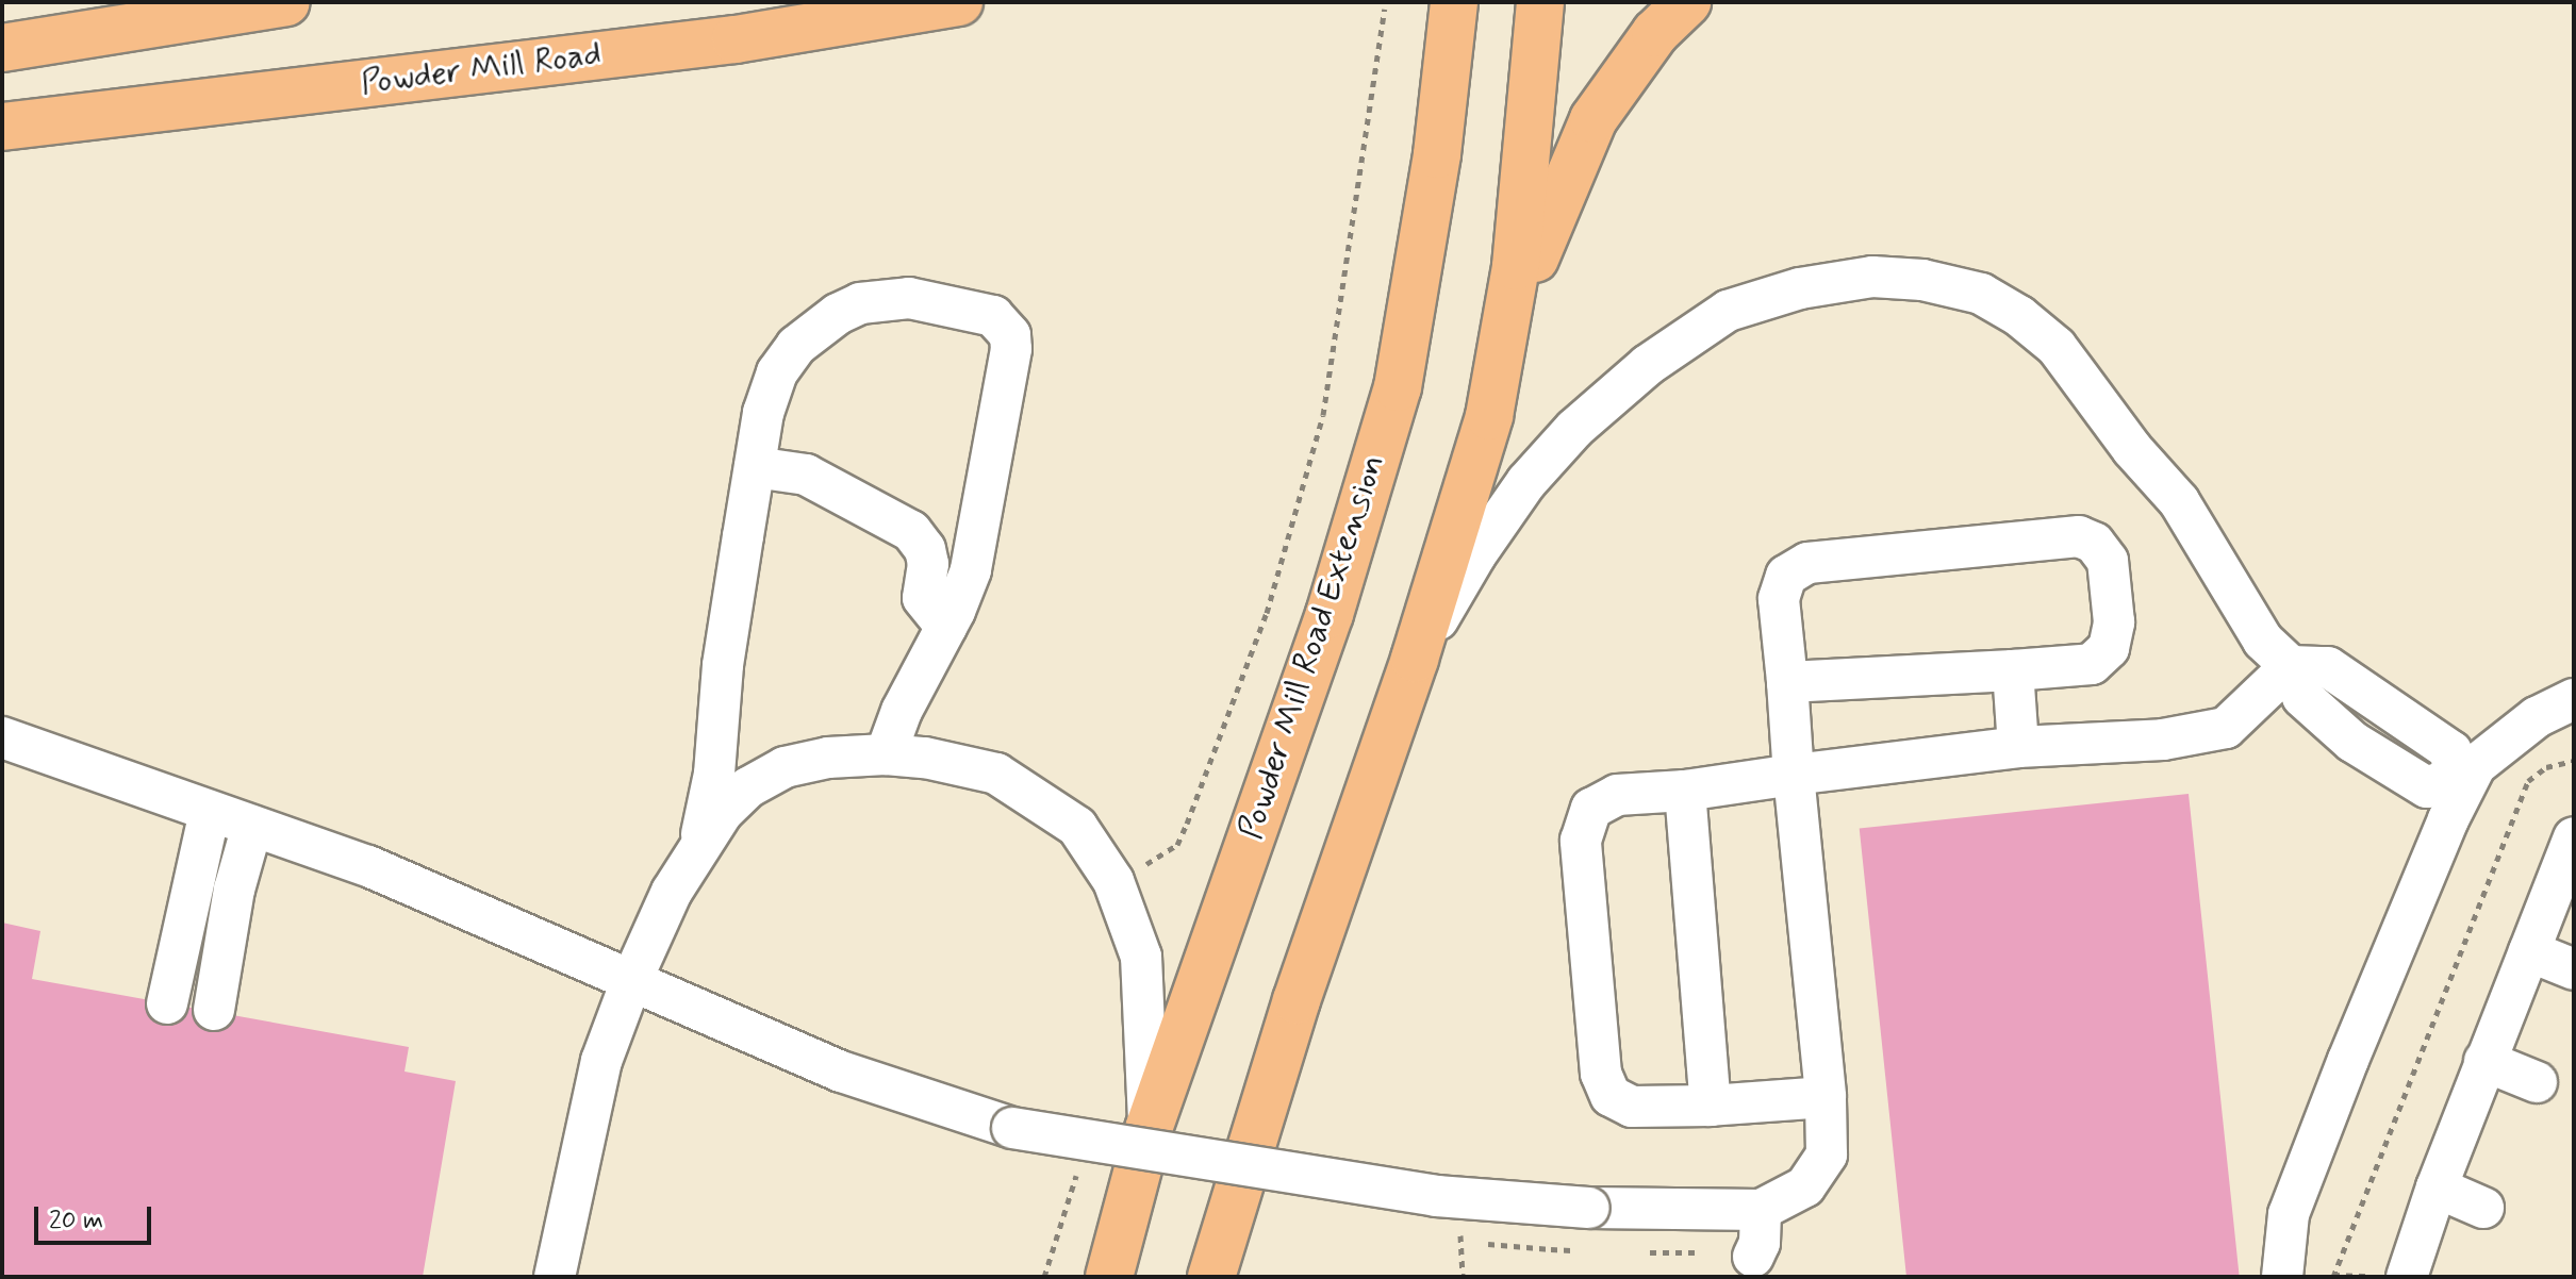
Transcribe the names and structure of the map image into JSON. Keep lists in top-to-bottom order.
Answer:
{
  "streets": {
    "highway": ["Powder Mill Road", "Powder Mill Road Extension"]
  },
  "scale_bar": "20 m"
}
